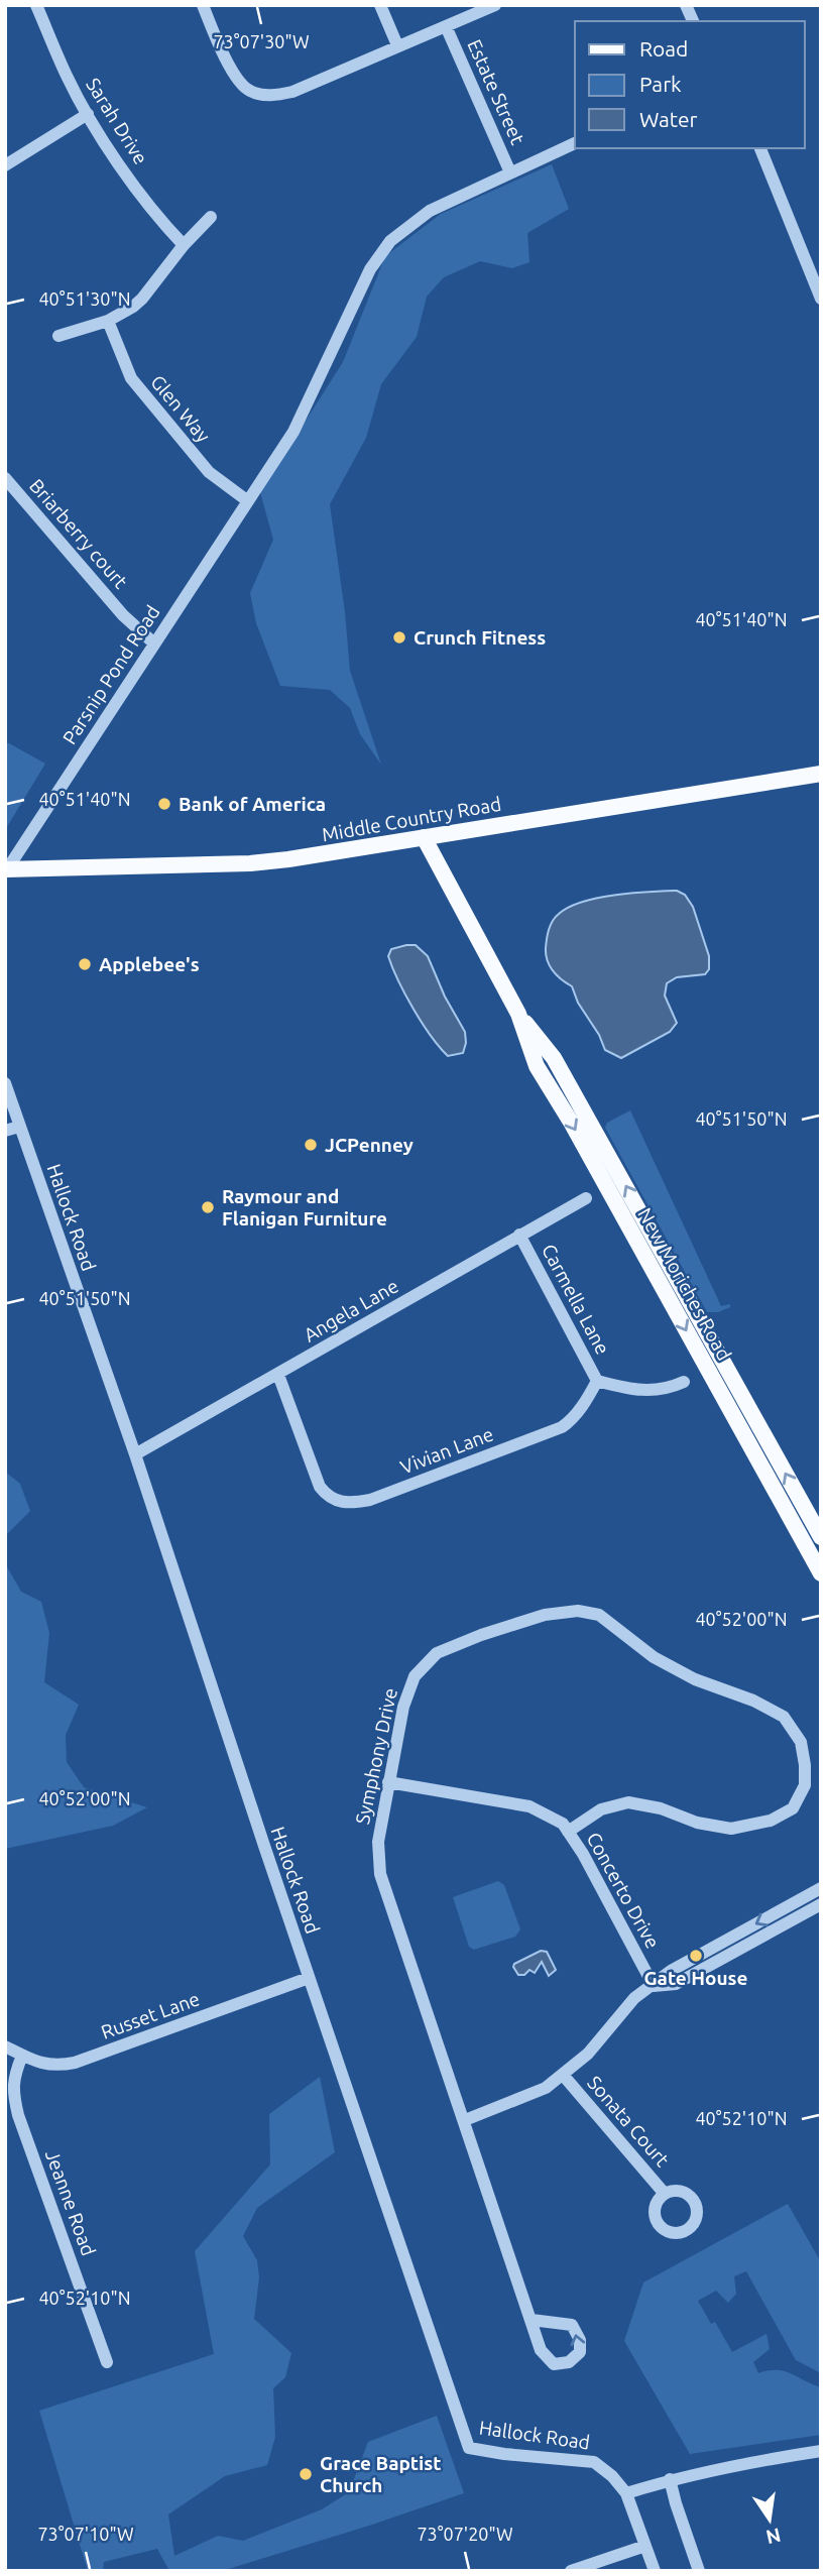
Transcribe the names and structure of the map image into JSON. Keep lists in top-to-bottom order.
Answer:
{
  "streets": {
    "main road": ["Middle Country Road", "New Moriches Road"],
    "street": [
      "Estate Street",
      "Sarah Drive",
      "Glen Way",
      "Briarberry court",
      "Parsnip Pond Road",
      "Hallock Road",
      "Carmella Lane",
      "Angela Lane",
      "Vivian Lane",
      "Symphony Drive",
      "Concerto Drive",
      "Russet Lane",
      "Sonata Court",
      "Jeanne Road"
    ]
  },
  "crossings": [
    ["Estate Street", "Parsnip Pond Road"],
    ["Glen Way", "Parsnip Pond Road"],
    ["Briarberry court", "Parsnip Pond Road"],
    ["Parsnip Pond Road", "Middle Country Road"],
    ["Middle Country Road", "New Moriches Road"],
    ["Hallock Road", "Angela Lane"],
    ["Hallock Road", "Russet Lane"],
    ["Carmella Lane", "Angela Lane"],
    ["Carmella Lane", "Vivian Lane"],
    ["Angela Lane", "Vivian Lane"],
    ["Symphony Drive", "Concerto Drive"],
    ["Russet Lane", "Jeanne Road"]
  ],
  "places": [
    "Crunch Fitness",
    "Bank of America",
    "Applebee's",
    "JCPenney",
    "Raymour and Flanigan Furniture",
    "Gate House",
    "Grace Baptist Church"
  ],
  "legend": ["Road", "Park", "Water"],
  "north": "bottom",
  "coordinates": [
    "73°07'30\"W",
    "40°51'30\"N",
    "40°51'40\"N",
    "40°51'50\"N",
    "40°52'00\"N",
    "40°52'10\"N",
    "73°07'10\"W",
    "73°07'20\"W"
  ]
}
